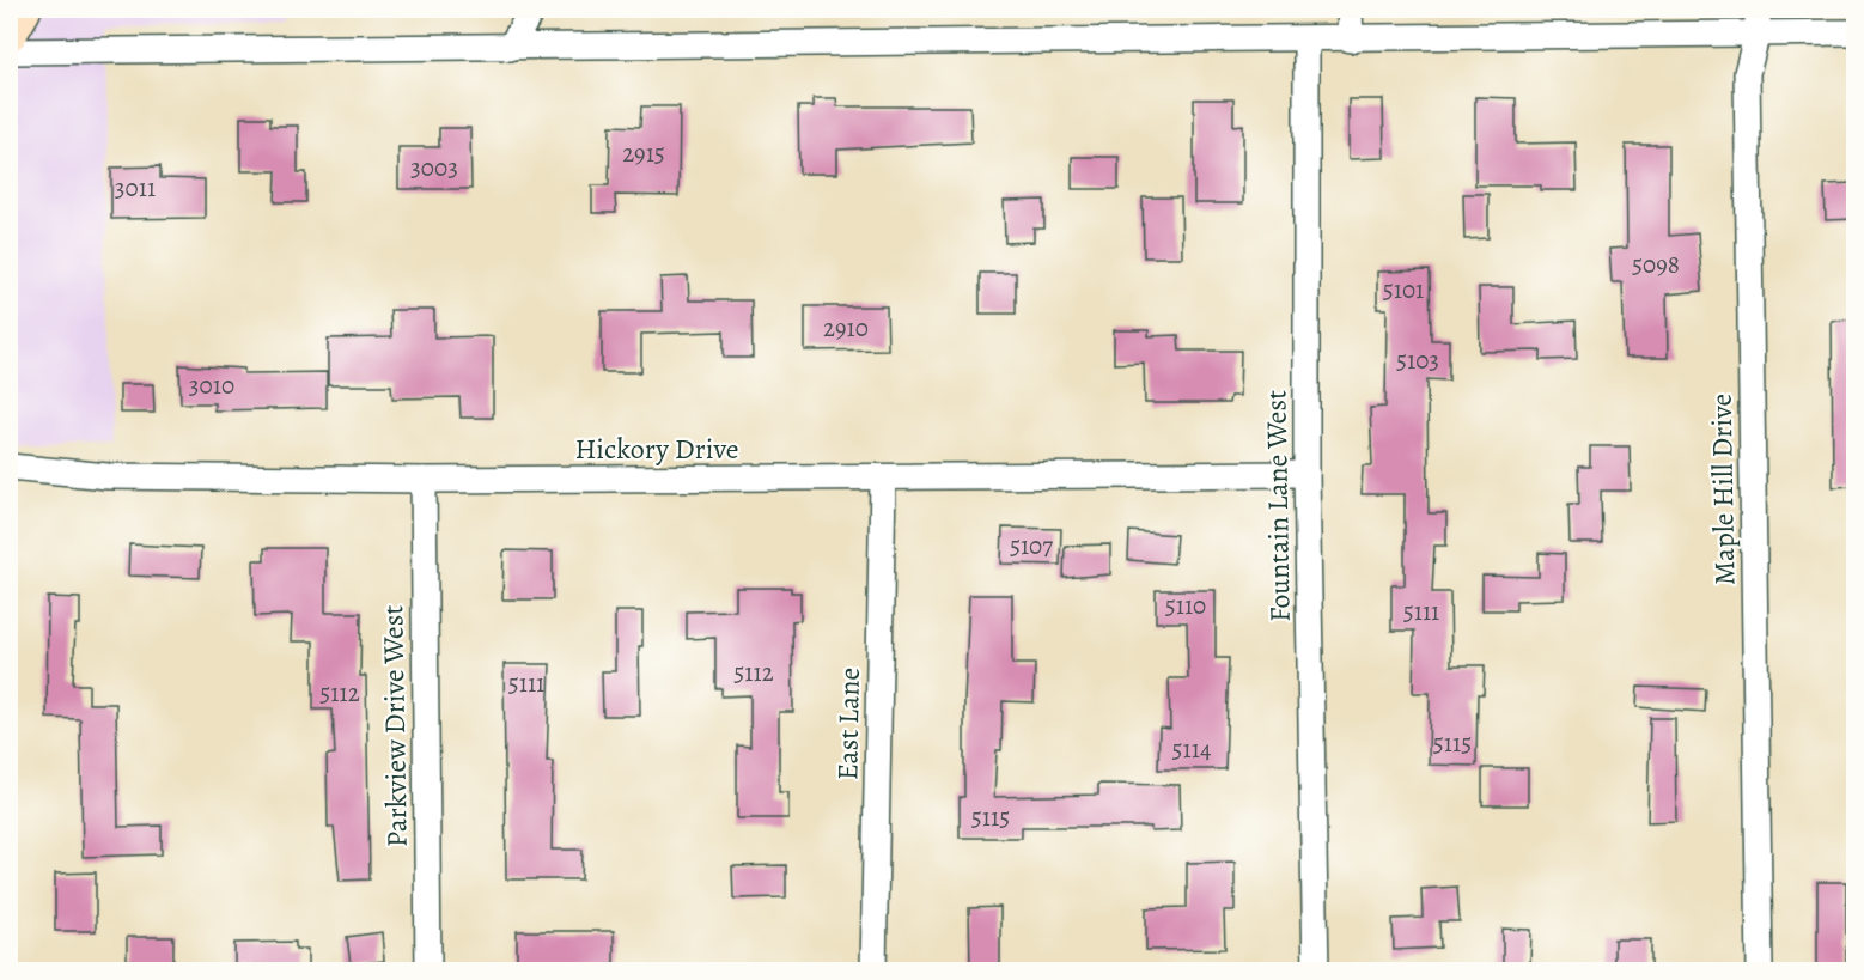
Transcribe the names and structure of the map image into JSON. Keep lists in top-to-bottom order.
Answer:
{
  "streets": {
    "street": [
      "Hickory Drive",
      "Maple Hill Drive",
      "Fountain Lane West",
      "East Lane",
      "Parkview Drive West"
    ]
  },
  "crossings": [
    ["Hickory Drive", "Fountain Lane West"],
    ["Hickory Drive", "East Lane"],
    ["Hickory Drive", "Parkview Drive West"]
  ],
  "house_numbers": [
    "2915",
    "3003",
    "3011",
    "5098",
    "5101",
    "2910",
    "5103",
    "3010",
    "5107",
    "5110",
    "5111",
    "5112",
    "5111",
    "5112",
    "5115",
    "5114",
    "5115"
  ]
}
